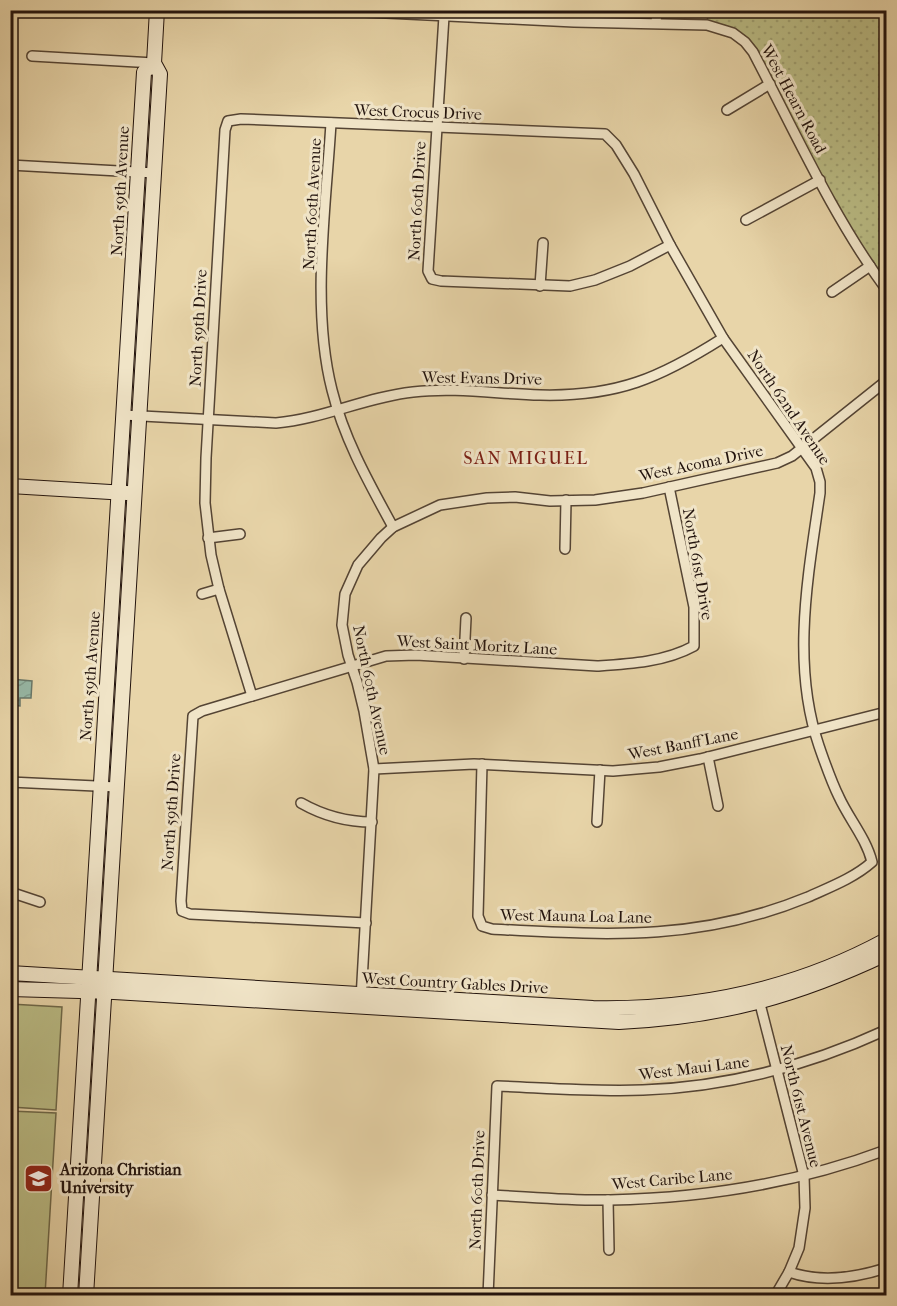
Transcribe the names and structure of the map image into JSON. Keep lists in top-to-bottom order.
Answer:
{
  "streets": {
    "main road": ["North 59th Avenue", "West Country Gables Drive"],
    "street": [
      "West Hearn Road",
      "West Crocus Drive",
      "North 60th Drive",
      "North 60th Avenue",
      "North 59th Drive",
      "West Evans Drive",
      "North 62nd Avenue",
      "West Acoma Drive",
      "North 61st Drive",
      "West Saint Moritz Lane",
      "West Banff Lane",
      "West Mauna Loa Lane",
      "West Maui Lane",
      "North 61st Avenue",
      "West Caribe Lane"
    ]
  },
  "crossings": [
    ["West Hearn Road", "North 60th Drive"],
    ["West Crocus Drive", "North 60th Drive"],
    ["West Crocus Drive", "North 60th Avenue"],
    ["West Crocus Drive", "North 59th Drive"],
    ["West Crocus Drive", "North 62nd Avenue"],
    ["North 59th Avenue", "West Evans Drive"],
    ["North 59th Avenue", "West Country Gables Drive"],
    ["North 60th Drive", "West Maui Lane"],
    ["North 60th Drive", "West Caribe Lane"],
    ["North 60th Avenue", "North 59th Drive"],
    ["North 60th Avenue", "West Evans Drive"],
    ["North 60th Avenue", "West Acoma Drive"],
    ["North 60th Avenue", "West Saint Moritz Lane"],
    ["North 60th Avenue", "West Banff Lane"],
    ["North 60th Avenue", "West Country Gables Drive"],
    ["North 59th Drive", "West Evans Drive"],
    ["North 59th Drive", "West Saint Moritz Lane"],
    ["West Evans Drive", "North 62nd Avenue"],
    ["North 62nd Avenue", "West Acoma Drive"],
    ["North 62nd Avenue", "West Banff Lane"],
    ["North 62nd Avenue", "West Mauna Loa Lane"],
    ["West Acoma Drive", "North 61st Drive"],
    ["North 61st Drive", "West Saint Moritz Lane"],
    ["West Banff Lane", "West Mauna Loa Lane"],
    ["West Country Gables Drive", "North 61st Avenue"],
    ["West Maui Lane", "North 61st Avenue"],
    ["North 61st Avenue", "West Caribe Lane"]
  ],
  "districts": ["SAN MIGUEL"],
  "places": {
    "school or university": ["Arizona Christian University"]
  }
}
